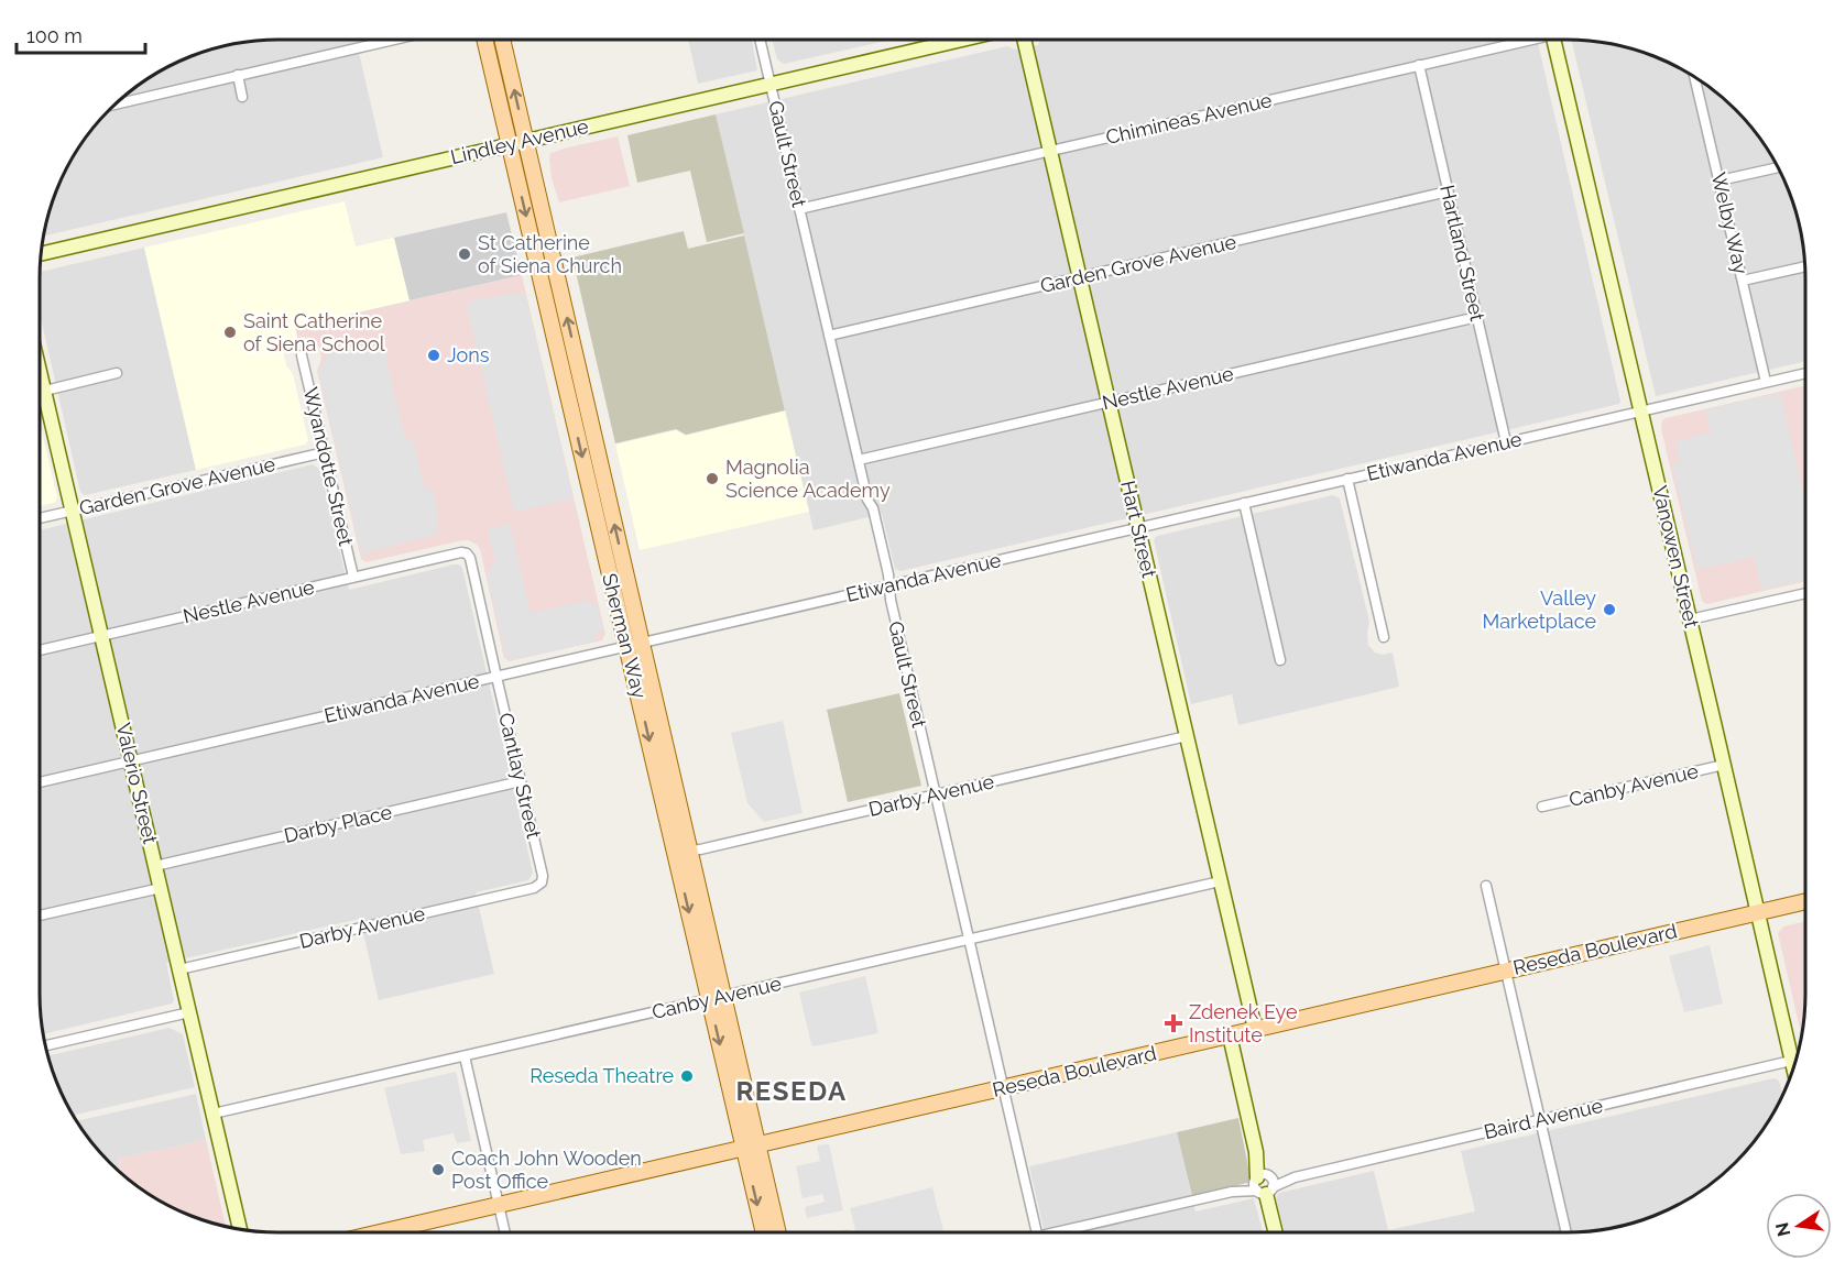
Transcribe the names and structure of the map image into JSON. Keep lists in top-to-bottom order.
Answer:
{
  "streets": {
    "main road": ["Sherman Way", "Reseda Boulevard"],
    "street": [
      "Chimineas Avenue",
      "Lindley Avenue",
      "Gault Street",
      "Welby Way",
      "Hartland Street",
      "Garden Grove Avenue",
      "Nestle Avenue",
      "Etiwanda Avenue",
      "Wyandotte Street",
      "Hart Street",
      "Vanowen Street",
      "Cantlay Street",
      "Valerio Street",
      "Canby Avenue",
      "Darby Avenue",
      "Darby Place",
      "Baird Avenue"
    ]
  },
  "crossings": [
    ["Chimineas Avenue", "Gault Street"],
    ["Chimineas Avenue", "Hartland Street"],
    ["Chimineas Avenue", "Hart Street"],
    ["Lindley Avenue", "Gault Street"],
    ["Lindley Avenue", "Sherman Way"],
    ["Gault Street", "Garden Grove Avenue"],
    ["Gault Street", "Nestle Avenue"],
    ["Gault Street", "Etiwanda Avenue"],
    ["Gault Street", "Canby Avenue"],
    ["Gault Street", "Darby Avenue"],
    ["Gault Street", "Reseda Boulevard"],
    ["Welby Way", "Etiwanda Avenue"],
    ["Hartland Street", "Garden Grove Avenue"],
    ["Hartland Street", "Nestle Avenue"],
    ["Hartland Street", "Etiwanda Avenue"],
    ["Garden Grove Avenue", "Wyandotte Street"],
    ["Garden Grove Avenue", "Hart Street"],
    ["Garden Grove Avenue", "Valerio Street"],
    ["Nestle Avenue", "Wyandotte Street"],
    ["Nestle Avenue", "Hart Street"],
    ["Nestle Avenue", "Cantlay Street"],
    ["Nestle Avenue", "Valerio Street"],
    ["Etiwanda Avenue", "Hart Street"],
    ["Etiwanda Avenue", "Vanowen Street"],
    ["Etiwanda Avenue", "Sherman Way"],
    ["Etiwanda Avenue", "Cantlay Street"],
    ["Etiwanda Avenue", "Valerio Street"],
    ["Hart Street", "Canby Avenue"],
    ["Hart Street", "Darby Avenue"],
    ["Hart Street", "Reseda Boulevard"],
    ["Vanowen Street", "Canby Avenue"],
    ["Vanowen Street", "Reseda Boulevard"],
    ["Vanowen Street", "Baird Avenue"],
    ["Sherman Way", "Canby Avenue"],
    ["Sherman Way", "Darby Avenue"],
    ["Sherman Way", "Reseda Boulevard"],
    ["Cantlay Street", "Darby Avenue"],
    ["Cantlay Street", "Darby Place"],
    ["Valerio Street", "Canby Avenue"],
    ["Valerio Street", "Darby Avenue"],
    ["Valerio Street", "Darby Place"]
  ],
  "districts": ["RESEDA"],
  "places": {
    "other": [
      "St Catherine of Siena Church",
      "Saint Catherine of Siena School",
      "Jons",
      "Magnolia Science Academy",
      "Valley Marketplace",
      "Reseda Theatre",
      "Coach John Wooden Post Office"
    ],
    "health": ["Zdenek Eye Institute"]
  },
  "scale_bar": "100 m",
  "north": "left"
}
